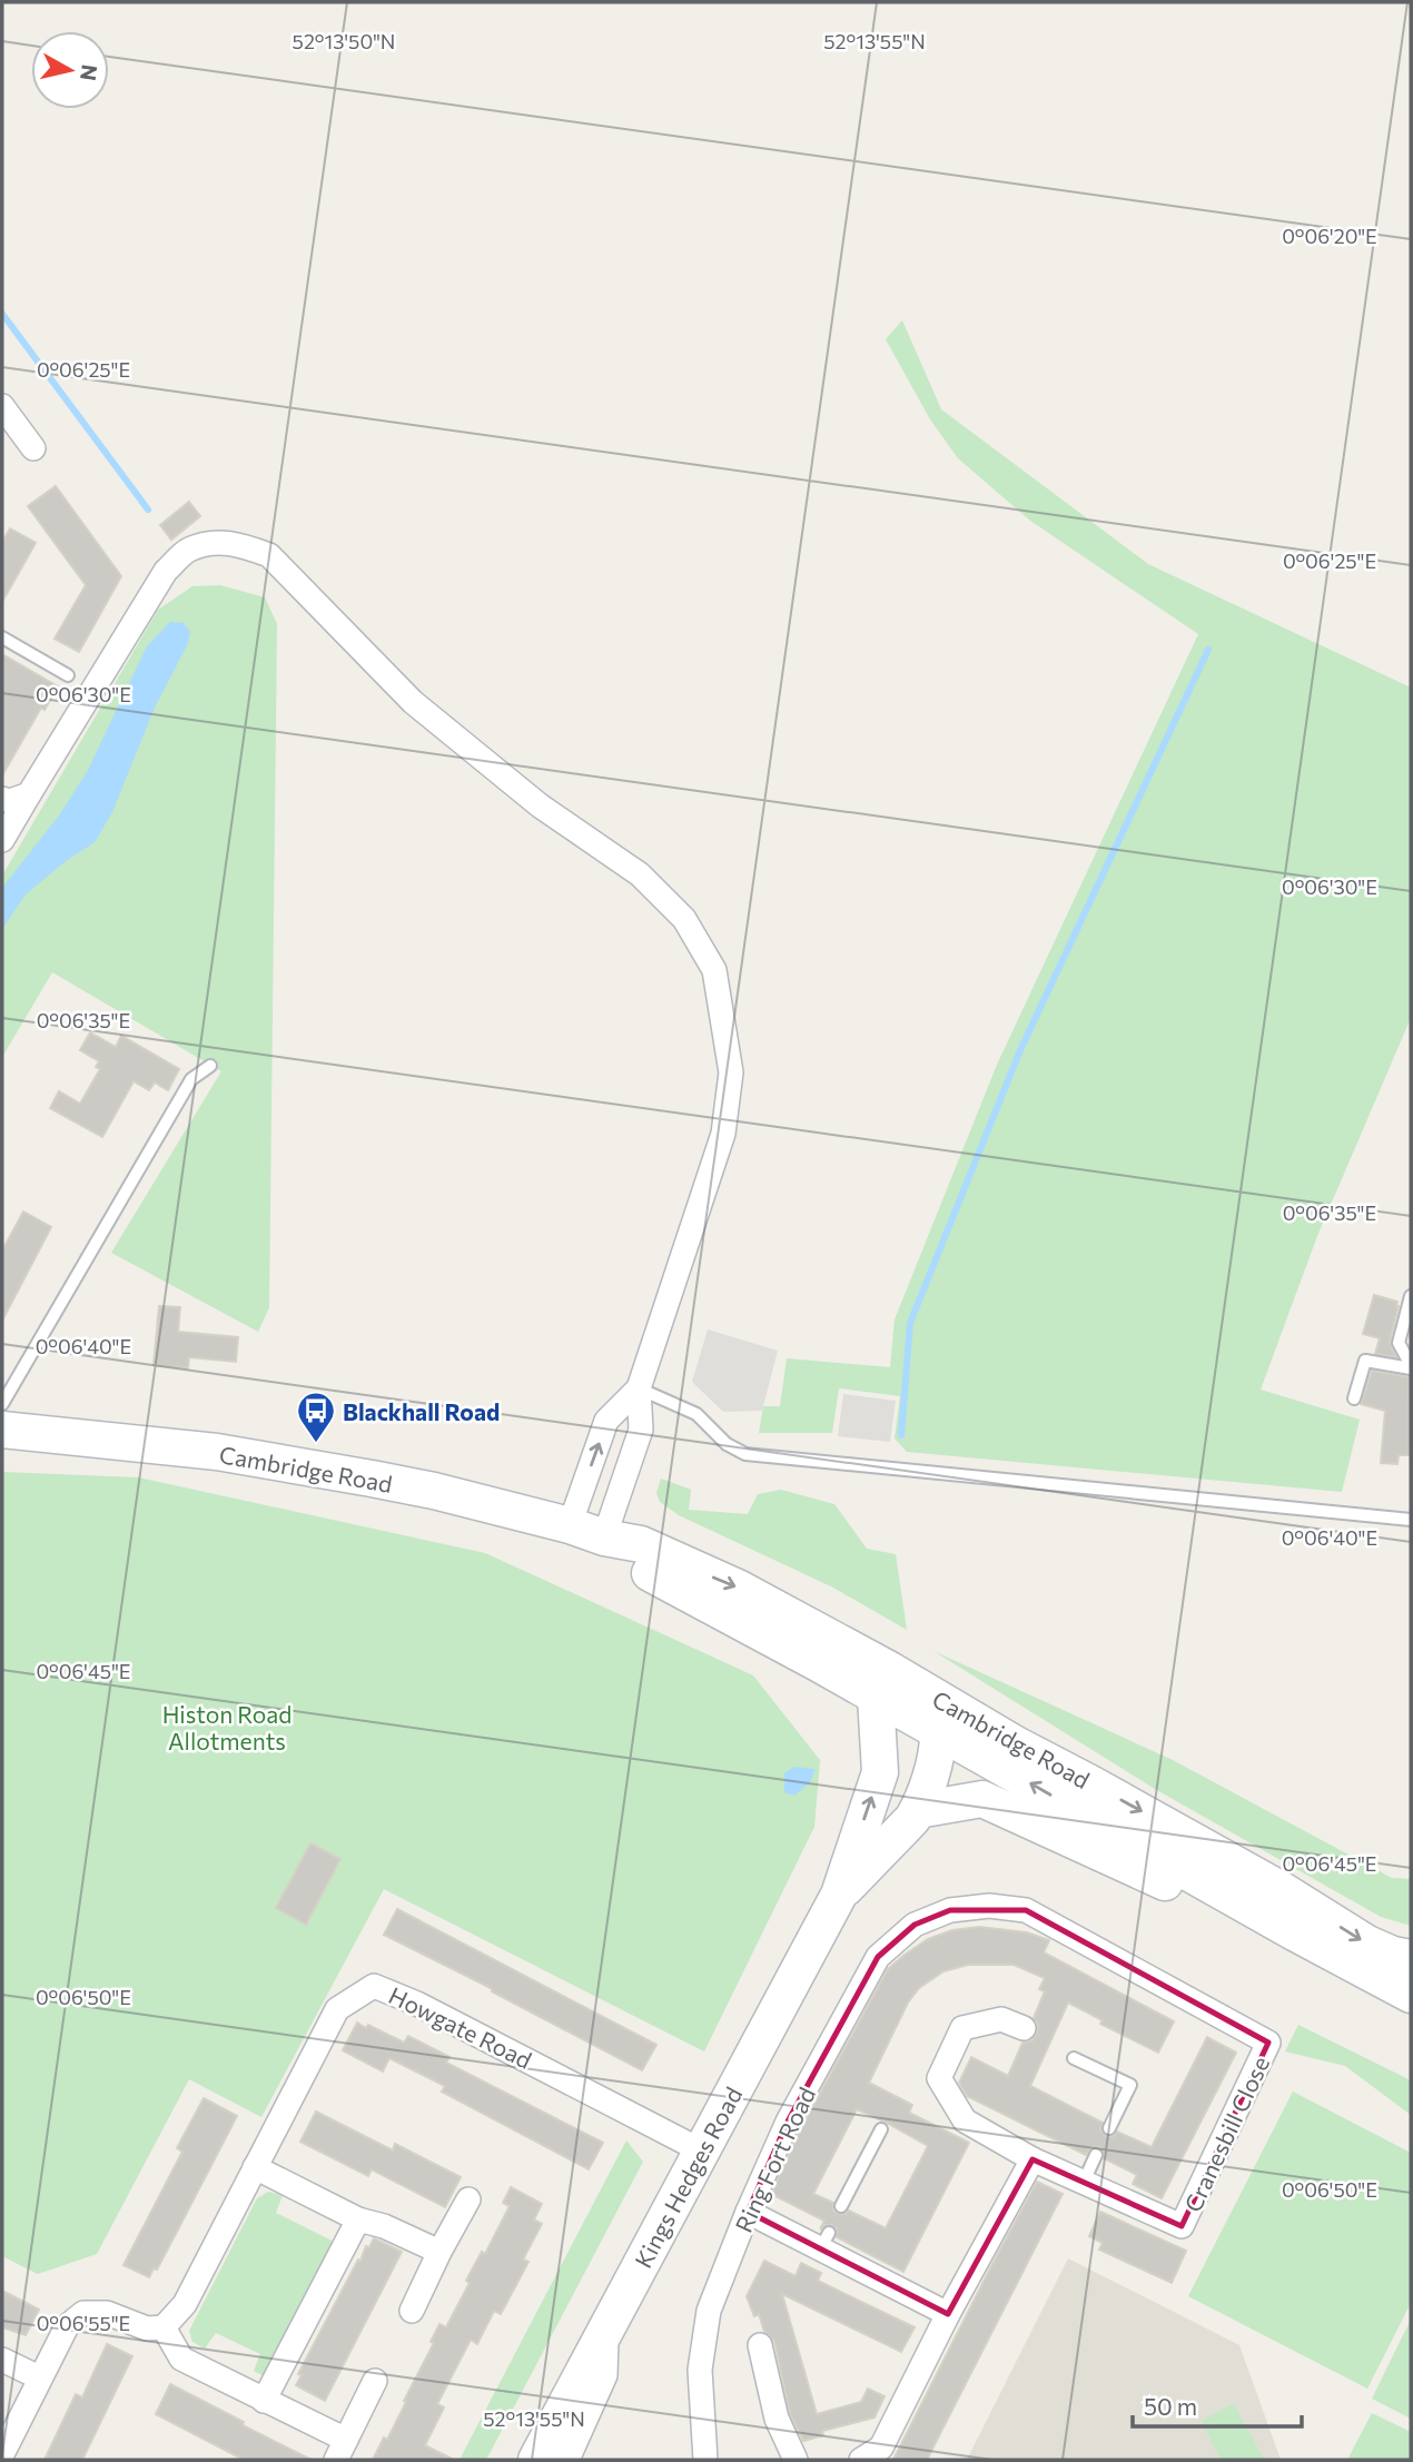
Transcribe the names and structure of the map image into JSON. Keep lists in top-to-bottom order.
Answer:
{
  "streets": {
    "main road": ["Cambridge Road", "Kings Hedges Road"],
    "street": ["Howgate Road", "Cranesbill Close", "Ring Fort Road"]
  },
  "crossings": [
    ["Cambridge Road", "Kings Hedges Road"],
    ["Howgate Road", "Kings Hedges Road"],
    ["Cranesbill Close", "Ring Fort Road"]
  ],
  "parks": ["Histon Road Allotments"],
  "places": {
    "bus stop": ["Blackhall Road"]
  },
  "scale_bar": "50 m",
  "north": "right",
  "coordinates": [
    "52°13'50\"N",
    "52°13'55\"N",
    "0°06'20\"E",
    "0°06'25\"E",
    "0°06'30\"E",
    "0°06'35\"E",
    "0°06'40\"E",
    "0°06'45\"E",
    "0°06'50\"E",
    "0°06'55\"E"
  ]
}
